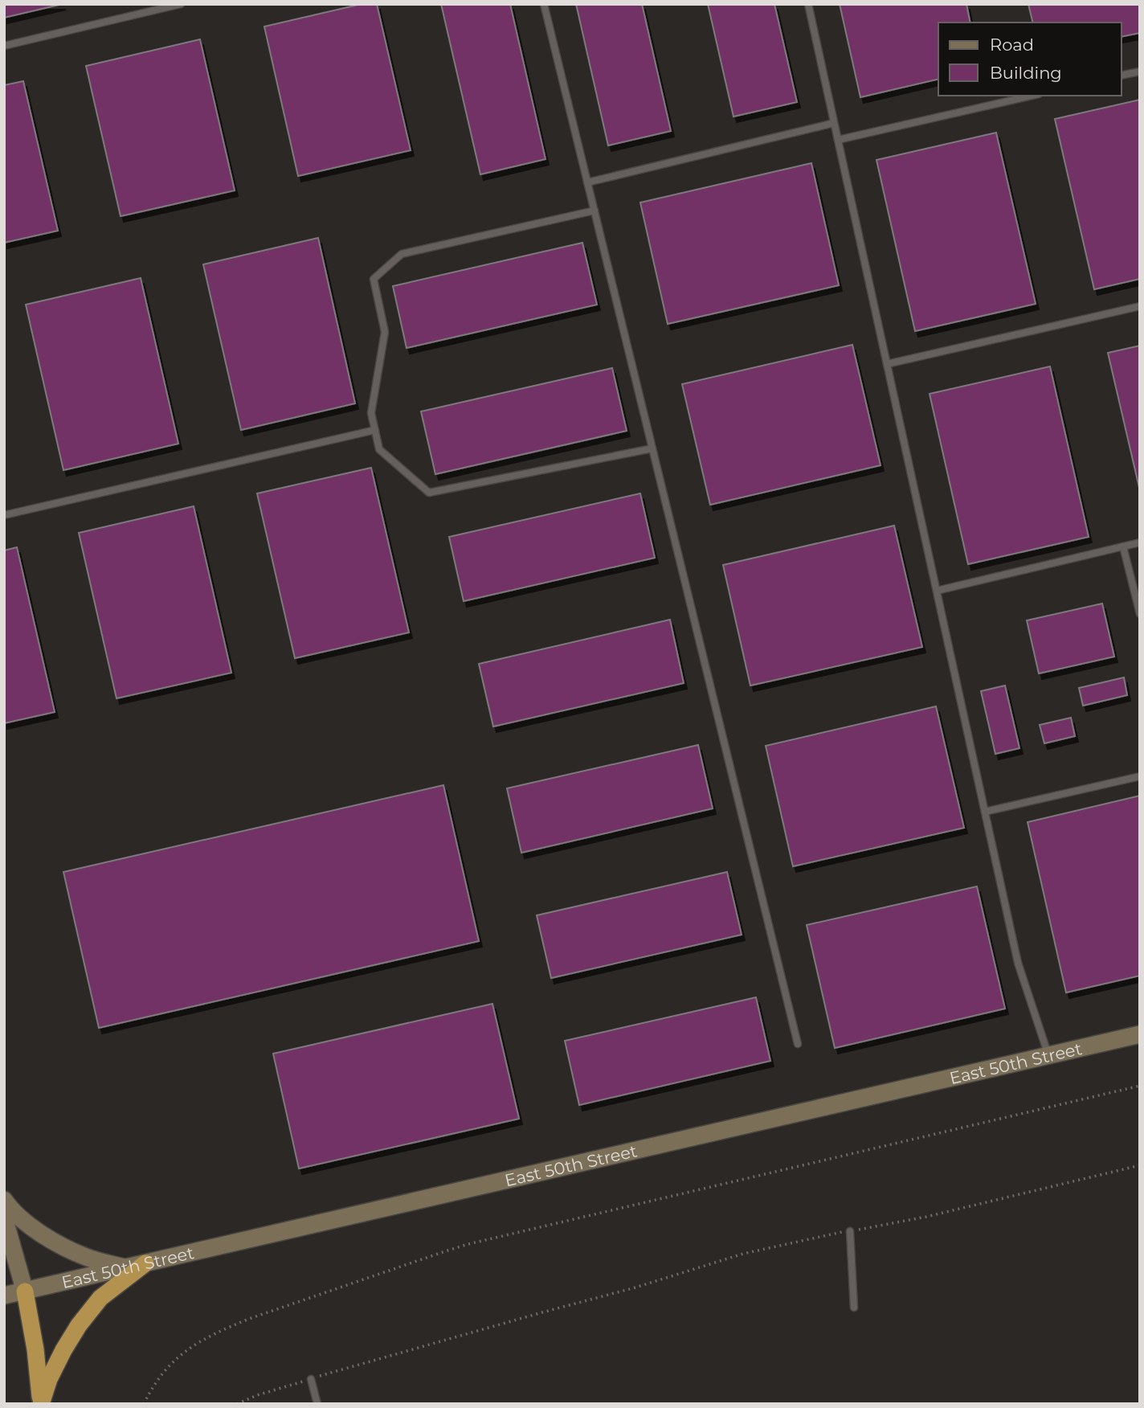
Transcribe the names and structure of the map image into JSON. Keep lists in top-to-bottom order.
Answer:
{
  "streets": {
    "main road": ["East 50th Street"]
  },
  "legend": ["Road", "Building"]
}
